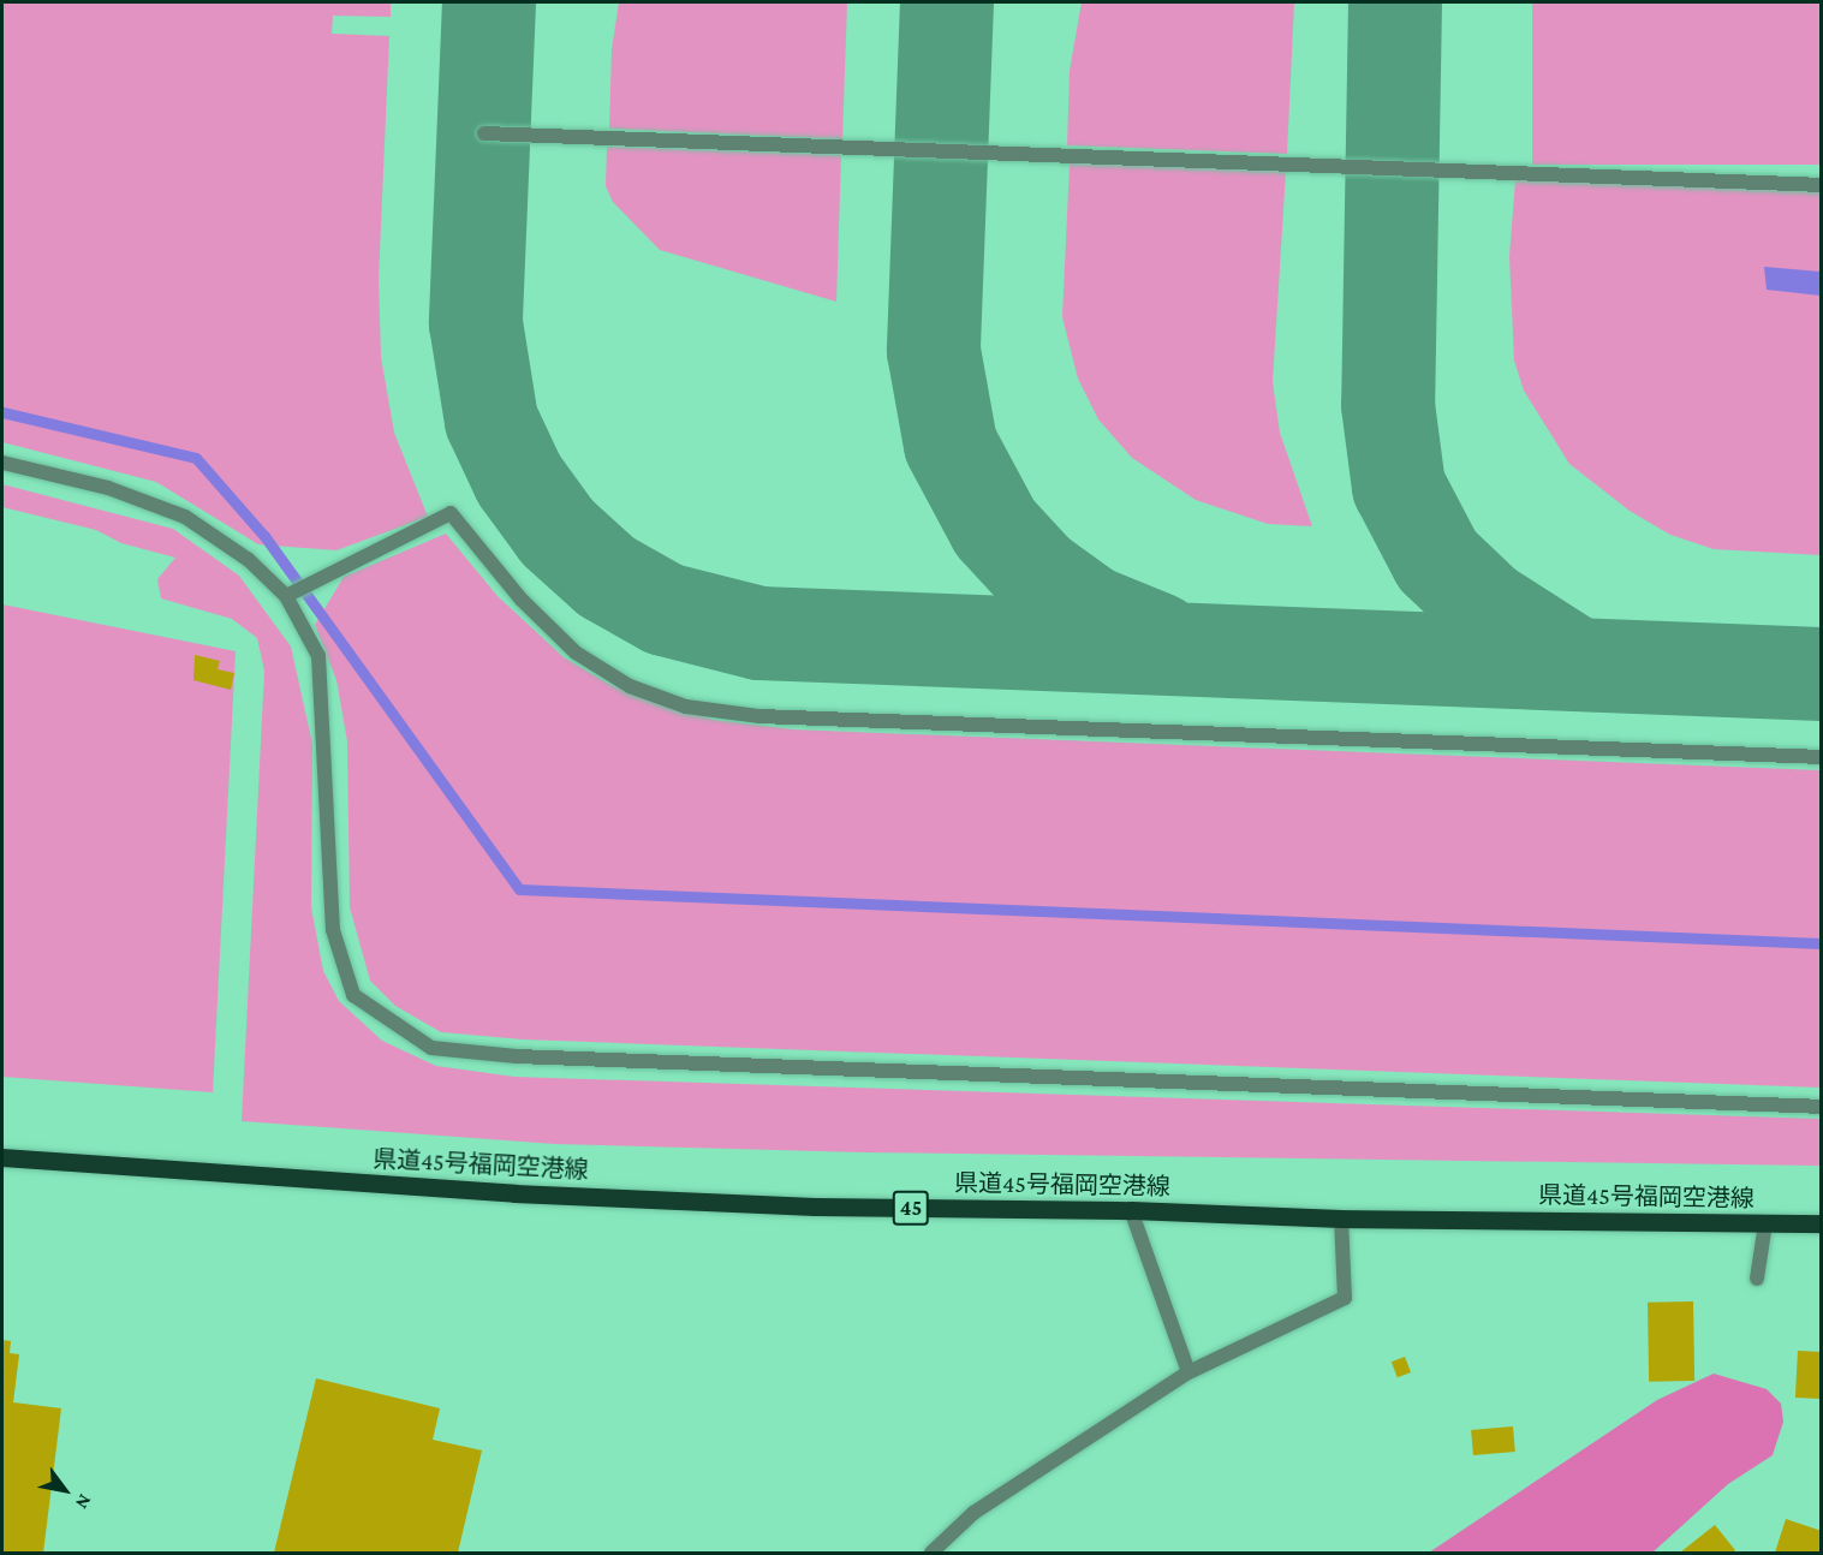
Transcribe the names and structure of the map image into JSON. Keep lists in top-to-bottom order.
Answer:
{
  "streets": {
    "main road": ["県道45号福岡空港線", "45"]
  },
  "north": "bottom right"
}
